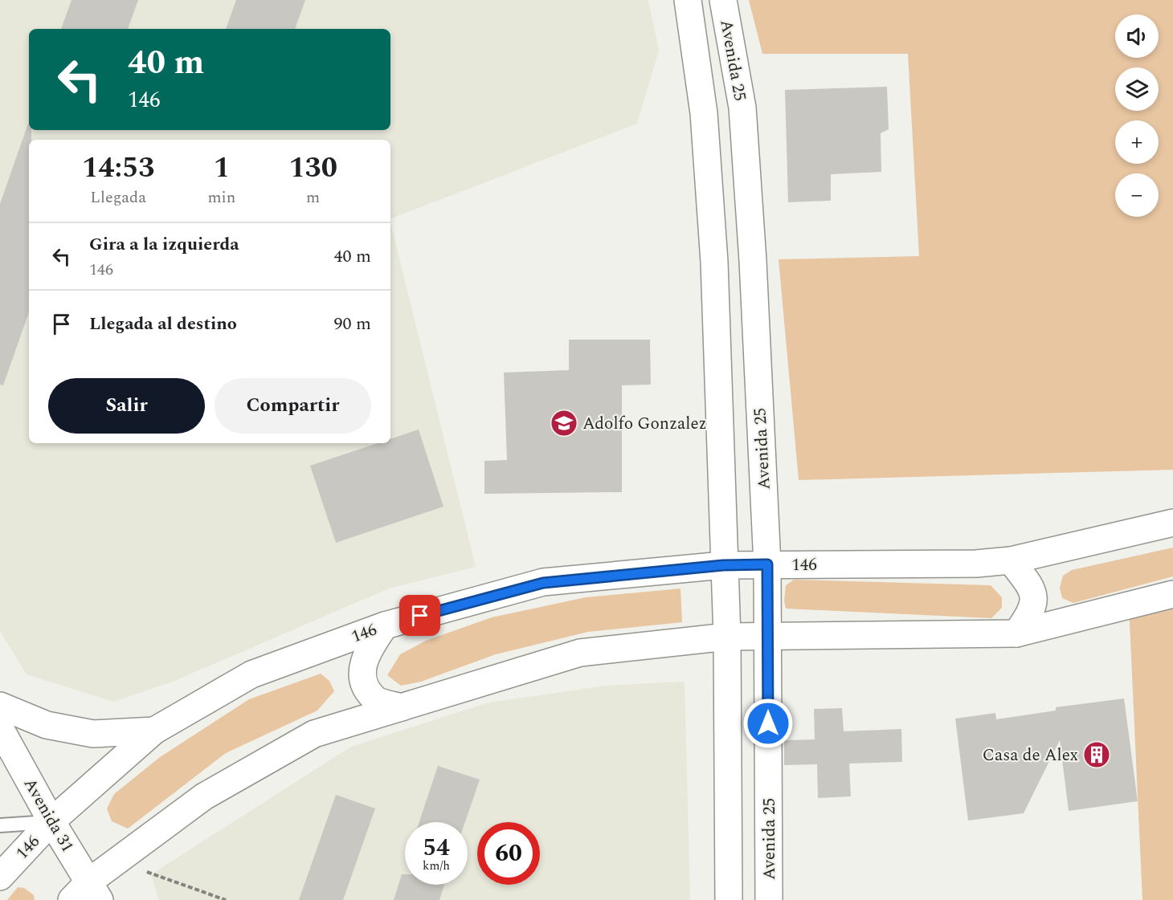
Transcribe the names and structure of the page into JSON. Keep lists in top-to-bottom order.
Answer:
{
  "streets": {
    "main road": ["Avenida 25", "146", "Avenida 31"]
  },
  "crossings": [
    ["Avenida 25", "146"],
    ["146", "Avenida 31"]
  ],
  "places": {
    "school or university": ["Adolfo Gonzalez"],
    "building": ["Casa de Alex"]
  },
  "page": {
    "map_buttons": ["+", "−"],
    "turn": ["40 m", "146"],
    "eta": [
      "14:53",
      "Llegada",
      "1",
      "min",
      "130",
      "m"
    ],
    "list": [
      {
        "name": "Gira a la izquierda",
        "note": "146",
        "value": "40 m"
      },
      {
        "name": "Llegada al destino",
        "value": "90 m"
      }
    ],
    "buttons": ["Salir", "Compartir"],
    "speed": "54 km/h",
    "limit": "60"
  }
}
